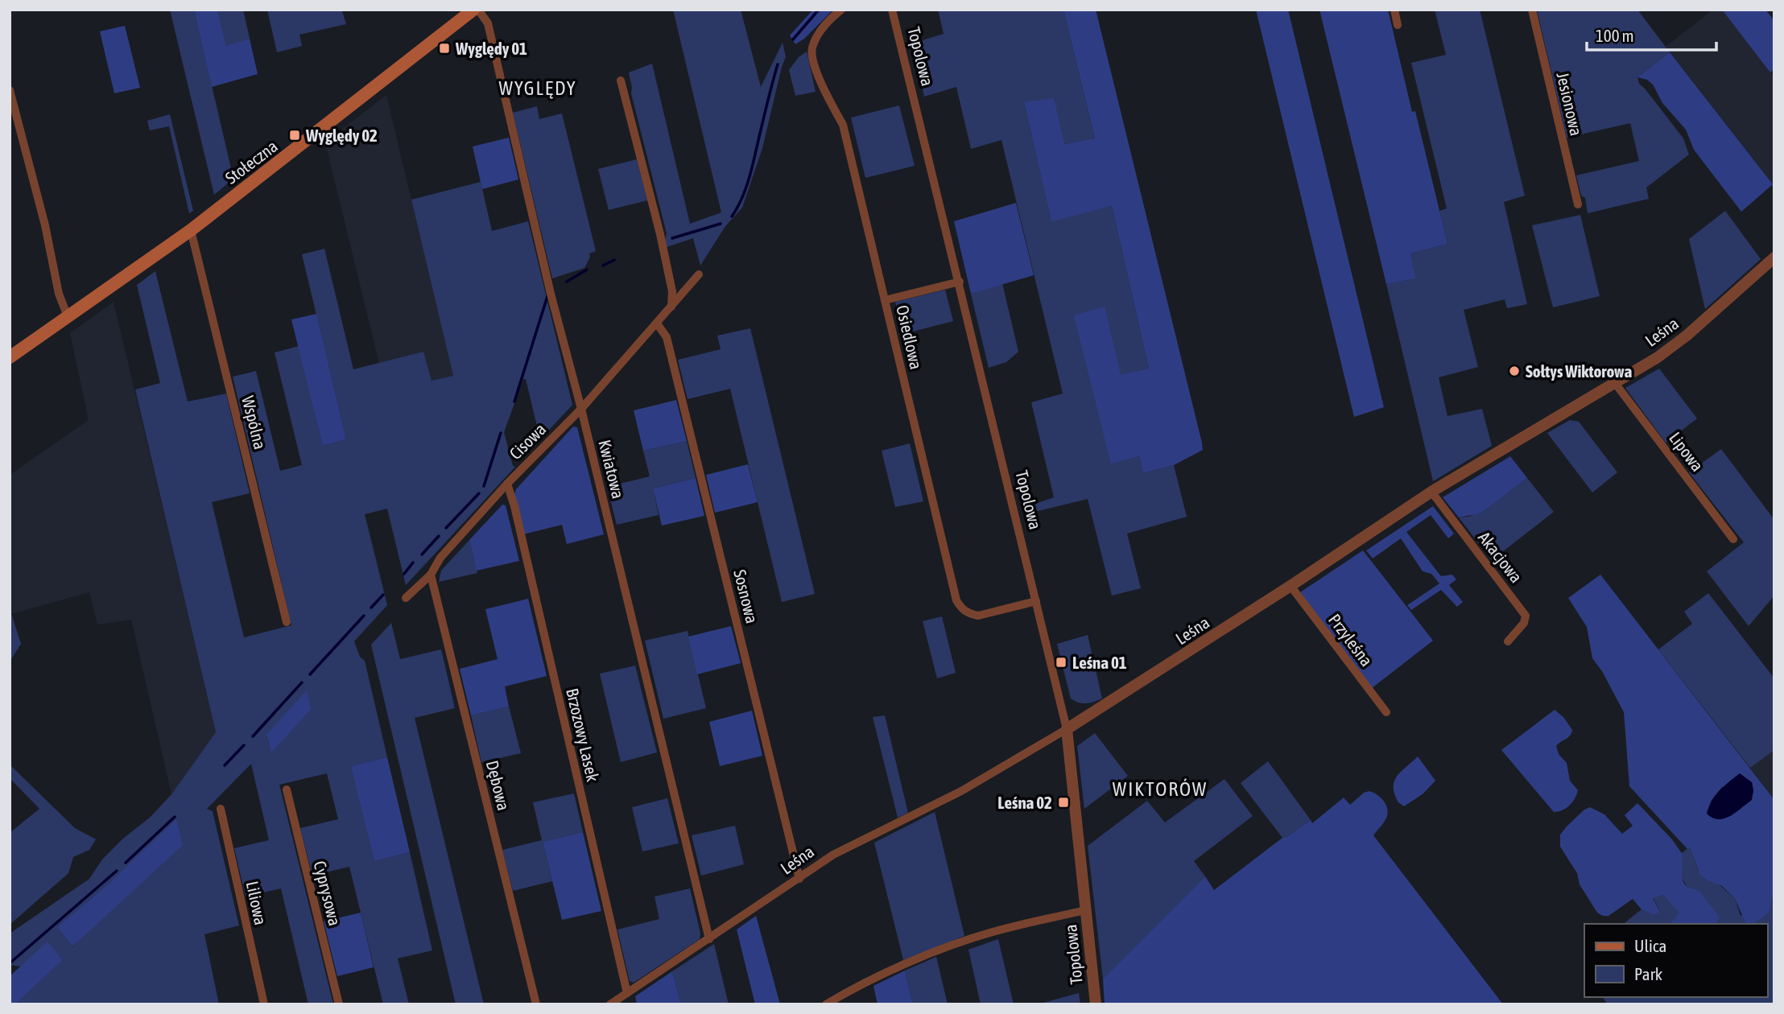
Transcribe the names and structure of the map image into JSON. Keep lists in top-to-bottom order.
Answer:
{
  "streets": {
    "main road": ["Stołeczna"],
    "street": [
      "Topolowa",
      "Jesionowa",
      "Leśna",
      "Osiedlowa",
      "Wspólna",
      "Cisowa",
      "Lipowa",
      "Kwiatowa",
      "Akacjowa",
      "Sosnowa",
      "Przyleśna",
      "Brzozowy Lasek",
      "Dębowa",
      "Cyprysowa",
      "Liliowa"
    ]
  },
  "crossings": [
    ["Topolowa", "Leśna"],
    ["Topolowa", "Osiedlowa"],
    ["Stołeczna", "Wspólna"],
    ["Leśna", "Lipowa"],
    ["Leśna", "Kwiatowa"],
    ["Leśna", "Akacjowa"],
    ["Leśna", "Sosnowa"],
    ["Leśna", "Przyleśna"],
    ["Leśna", "Brzozowy Lasek"],
    ["Cisowa", "Kwiatowa"],
    ["Cisowa", "Sosnowa"],
    ["Cisowa", "Brzozowy Lasek"],
    ["Cisowa", "Dębowa"]
  ],
  "districts": ["WYGLĘDY", "WIKTORÓW"],
  "places": {
    "transit": [
      "Wyględy 01",
      "Wyględy 02",
      "Leśna 01",
      "Leśna 02"
    ],
    "other": ["Sołtys Wiktorowa"]
  },
  "legend": ["Ulica", "Park"],
  "scale_bar": "100 m"
}
